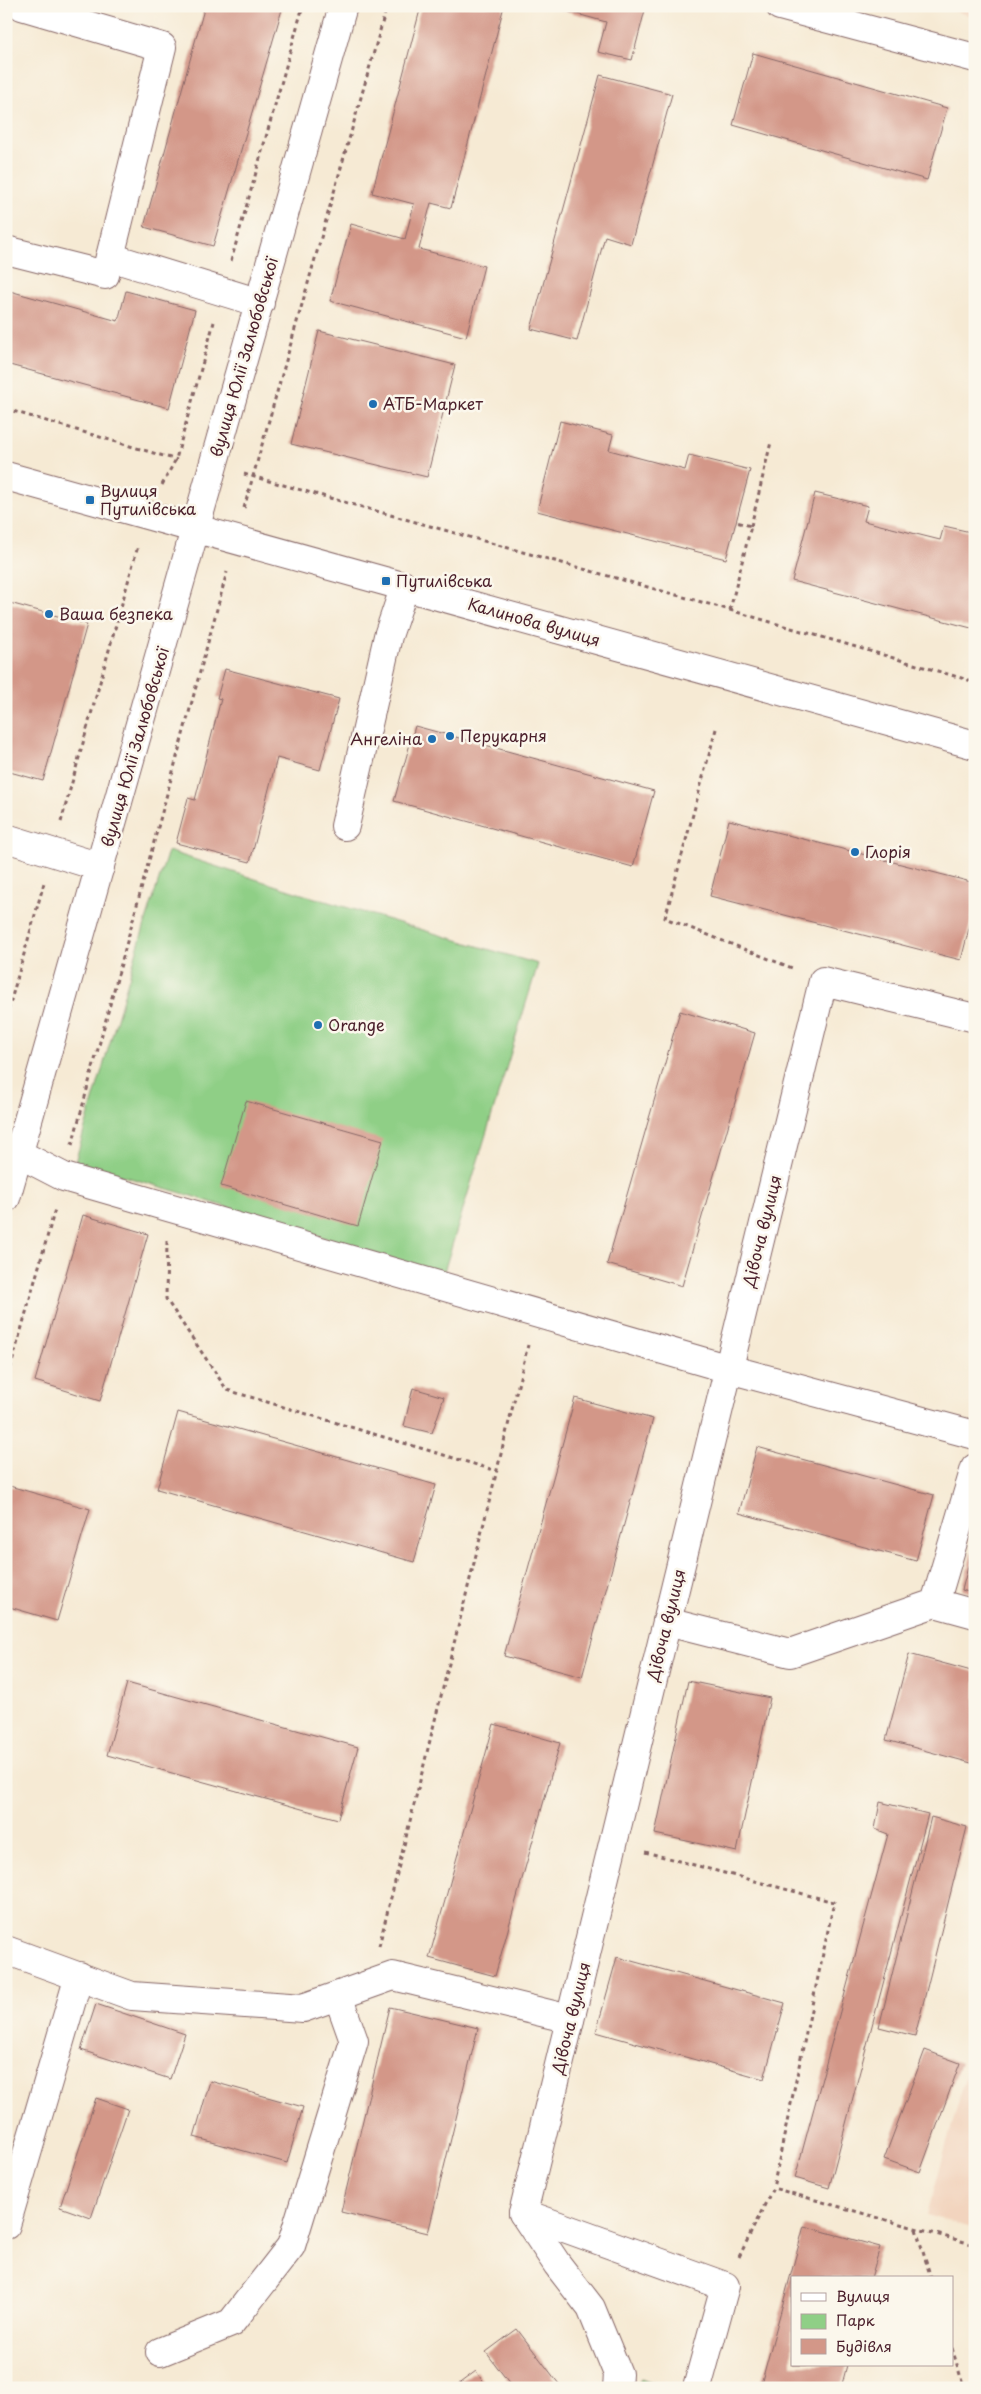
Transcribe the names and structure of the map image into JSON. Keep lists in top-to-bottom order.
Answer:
{
  "streets": {
    "street": ["вулиця Юлії Залюбовської", "Калинова вулиця", "Дівоча вулиця"]
  },
  "crossings": [
    ["вулиця Юлії Залюбовської", "Калинова вулиця"]
  ],
  "places": {
    "other": [
      "АТБ-Маркет",
      "Ваша безпека",
      "Перукарня",
      "Ангеліна",
      "Глорія",
      "Orange"
    ],
    "transit": ["Вулиця Путилівська", "Путилівська"]
  },
  "legend": ["Вулиця", "Парк", "Будівля"]
}
